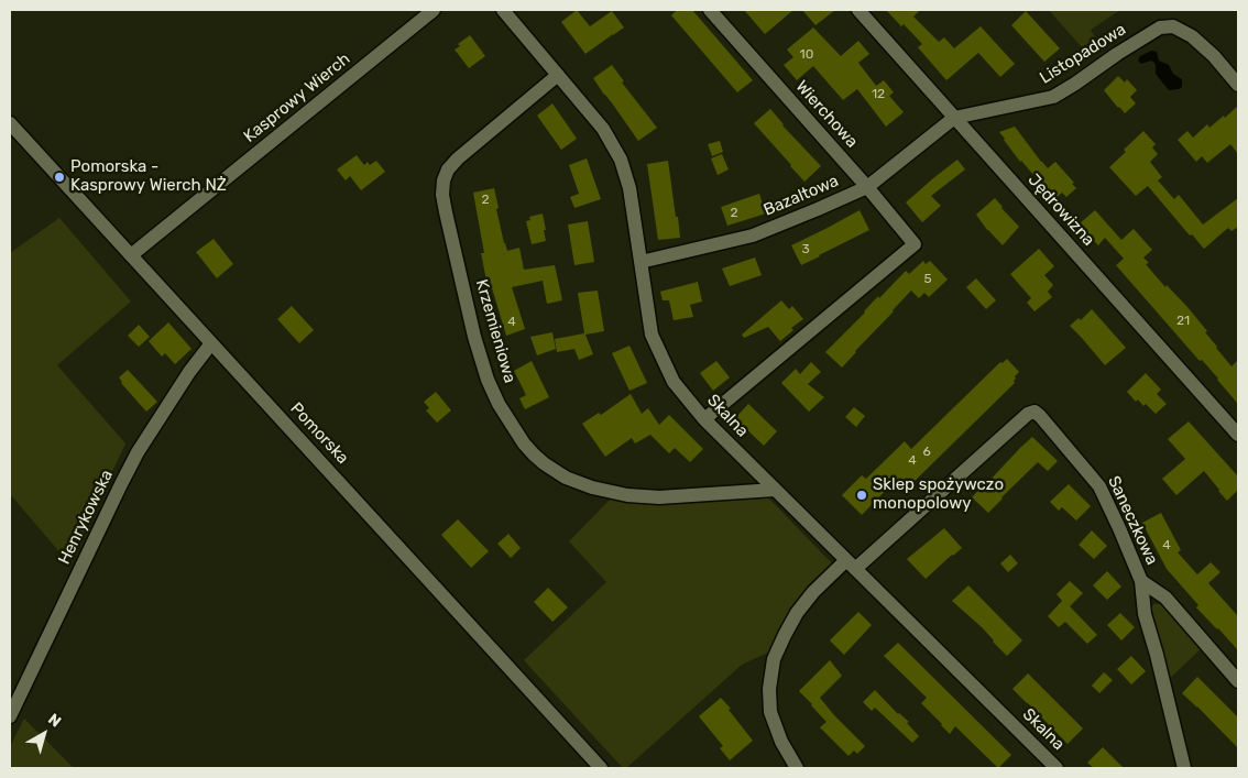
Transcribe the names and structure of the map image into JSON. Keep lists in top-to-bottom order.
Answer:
{
  "streets": {
    "street": [
      "Listopadowa",
      "Kasprowy Wierch",
      "Wierchowa",
      "Bazaltowa",
      "Jędrowizna",
      "Krzemieniowa",
      "Skalna",
      "Pomorska",
      "Henrykowska",
      "Saneczkowa"
    ]
  },
  "crossings": [
    ["Listopadowa", "Bazaltowa"],
    ["Listopadowa", "Jędrowizna"],
    ["Kasprowy Wierch", "Pomorska"],
    ["Wierchowa", "Bazaltowa"],
    ["Wierchowa", "Skalna"],
    ["Bazaltowa", "Jędrowizna"],
    ["Bazaltowa", "Skalna"],
    ["Krzemieniowa", "Skalna"],
    ["Skalna", "Saneczkowa"],
    ["Pomorska", "Henrykowska"]
  ],
  "places": ["Pomorska - Kasprowy Wierch NŻ", "Sklep spożywczo monopolowy"],
  "house_numbers": [
    "10",
    "12",
    "2",
    "2",
    "3",
    "5",
    "21",
    "4",
    "6",
    "4",
    "4"
  ],
  "north": "top right"
}
